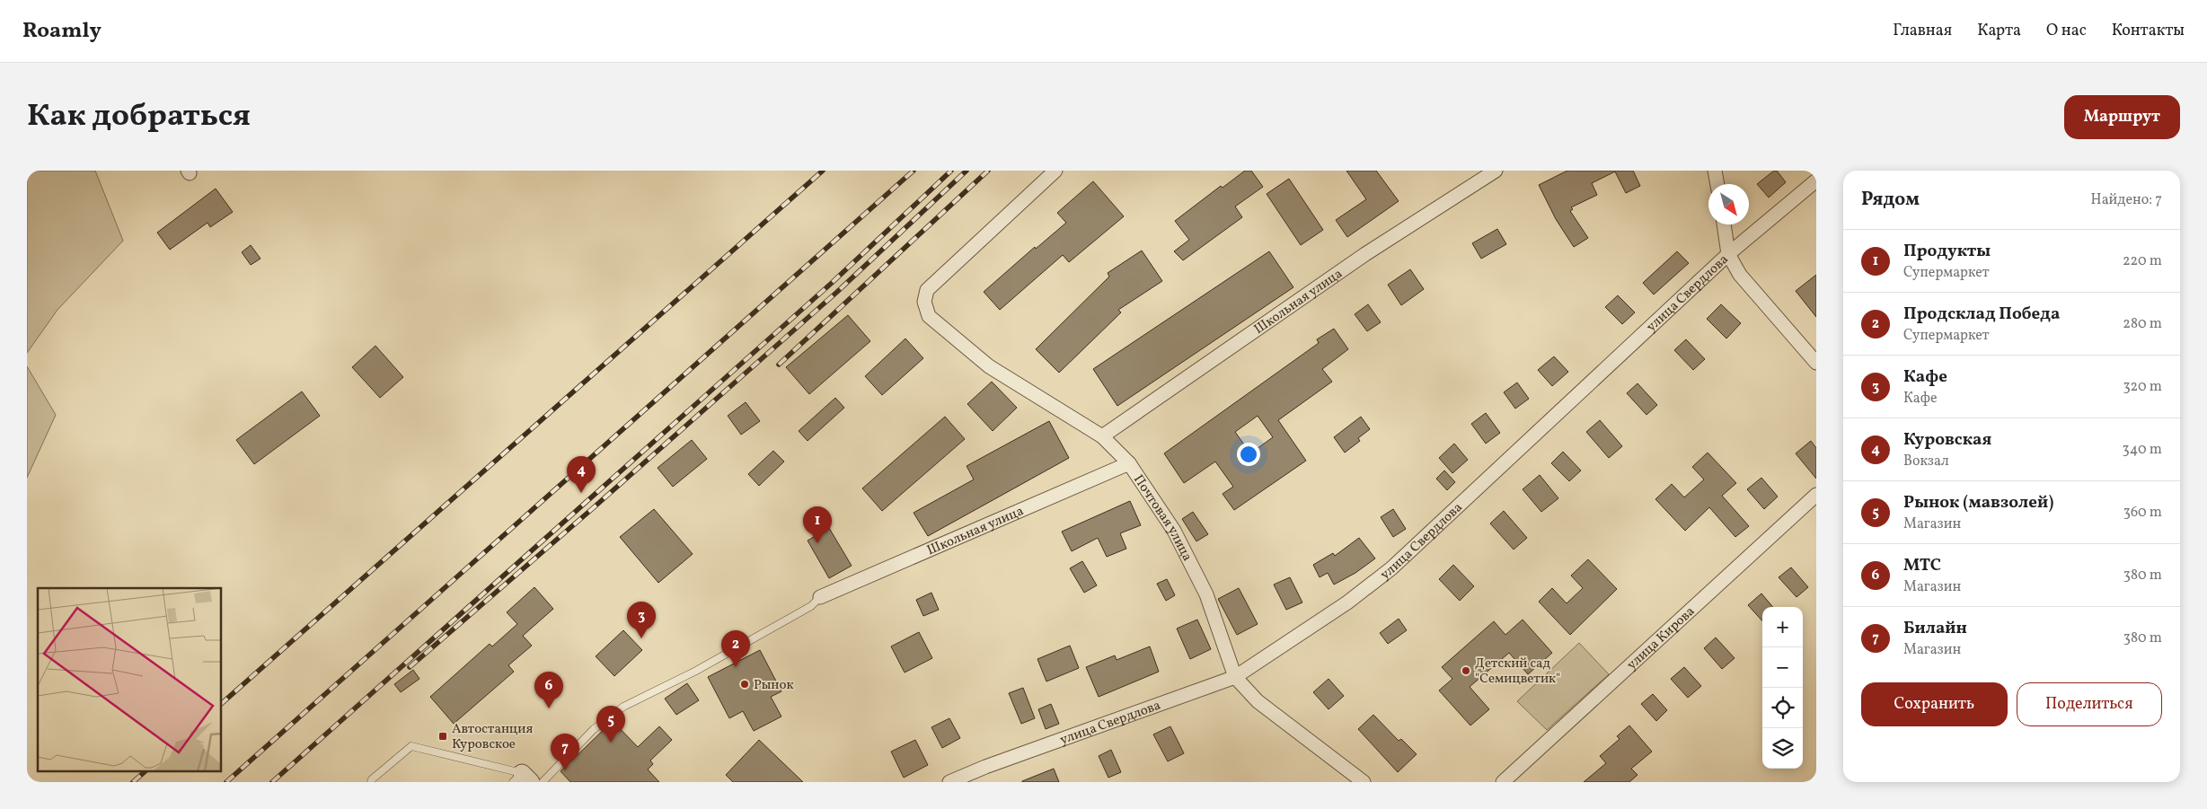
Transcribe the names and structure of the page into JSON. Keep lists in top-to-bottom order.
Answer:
{
  "streets": {
    "street": [
      "улица Свердлова",
      "Школьная улица",
      "Почтовая улица",
      "улица Кирова"
    ]
  },
  "crossings": [
    ["улица Свердлова", "Почтовая улица"],
    ["Школьная улица", "Почтовая улица"]
  ],
  "places": {
    "other": ["Детский сад \"Семицветик\"", "Рынок"],
    "transit": ["Автостанция Куровское"]
  },
  "north": "bottom right",
  "page": {
    "header": "Roamly",
    "nav": [
      "Главная",
      "Карта",
      "О нас",
      "Контакты"
    ],
    "title": "Как добраться",
    "buttons": [
      "Маршрут",
      ["Сохранить", "Поделиться"]
    ],
    "heading": ["Рядом", "Найдено: 7"],
    "list": [
      {
        "mark": "1",
        "name": "Продукты",
        "note": "Супермаркет",
        "value": "220 m"
      },
      {
        "mark": "2",
        "name": "Продсклад Победа",
        "note": "Супермаркет",
        "value": "280 m"
      },
      {
        "mark": "3",
        "name": "Кафе",
        "note": "Кафе",
        "value": "320 m"
      },
      {
        "mark": "4",
        "name": "Куровская",
        "note": "Вокзал",
        "value": "340 m"
      },
      {
        "mark": "5",
        "name": "Рынок (мавзолей)",
        "note": "Магазин",
        "value": "360 m"
      },
      {
        "mark": "6",
        "name": "МТС",
        "note": "Магазин",
        "value": "380 m"
      },
      {
        "mark": "7",
        "name": "Билайн",
        "note": "Магазин",
        "value": "380 m"
      }
    ],
    "pins": [
      "4",
      "1",
      "3",
      "2",
      "6",
      "5",
      "7"
    ],
    "map_buttons": ["+", "−"]
  }
}
